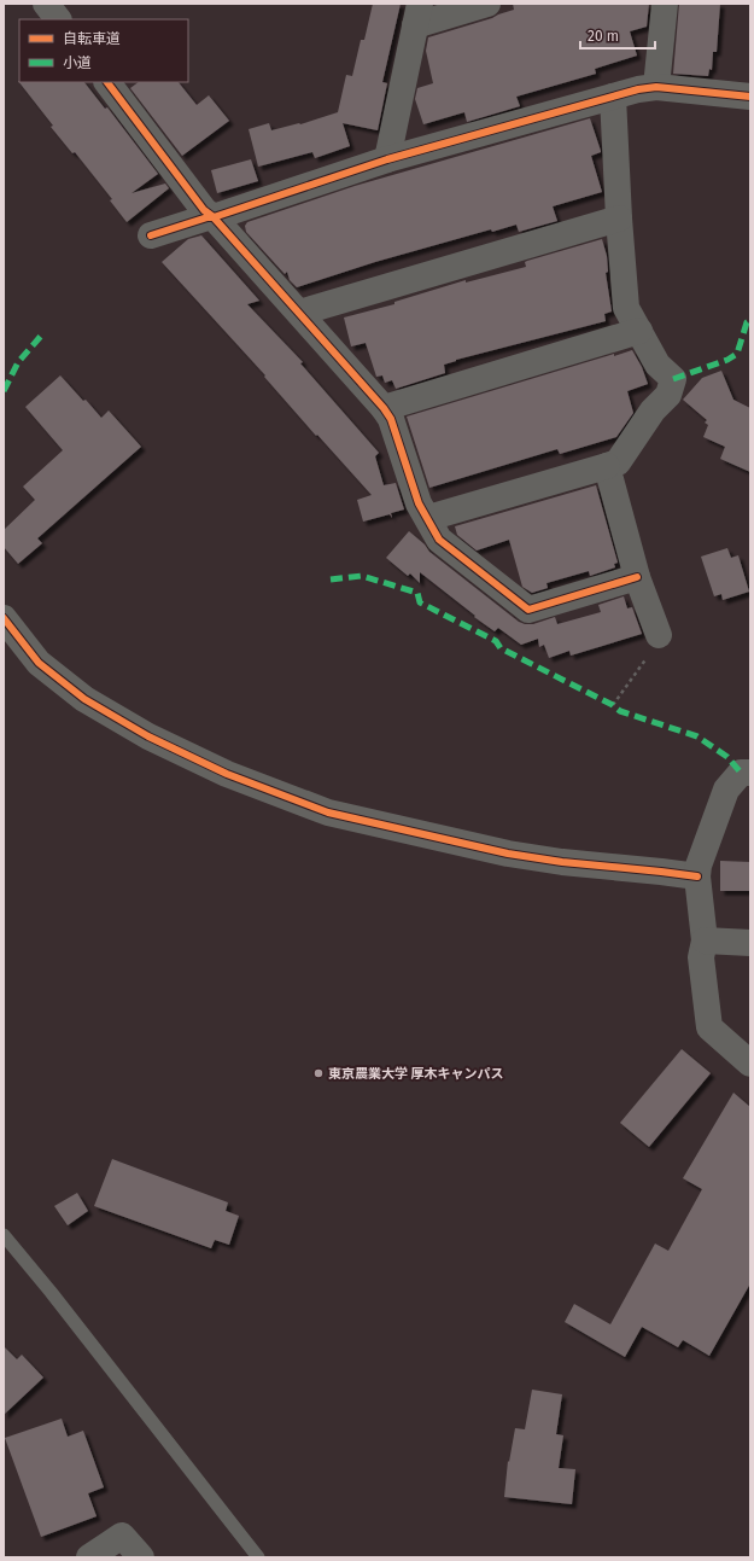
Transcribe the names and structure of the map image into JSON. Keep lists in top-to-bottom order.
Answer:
{
  "places": ["東京農業大学 厚木キャンパス"],
  "legend": ["自転車道", "小道"],
  "scale_bar": "20 m"
}
